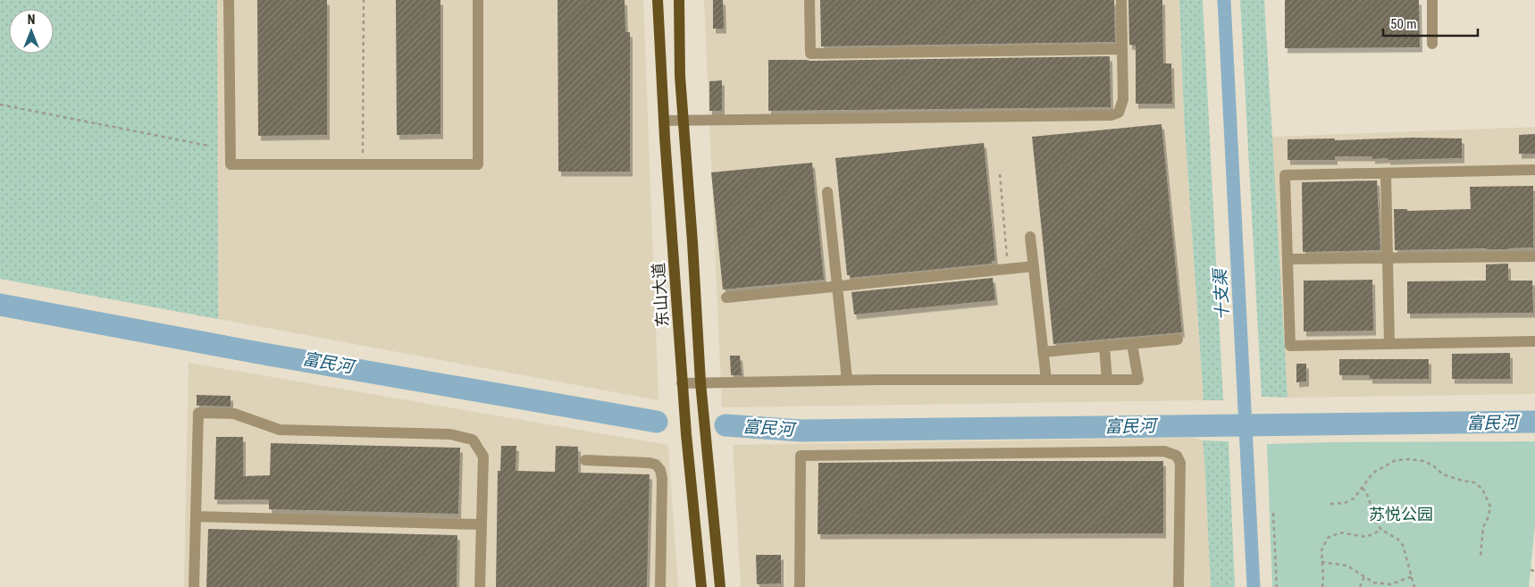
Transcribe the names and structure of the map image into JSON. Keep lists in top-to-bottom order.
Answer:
{
  "streets": {
    "main road": ["东山大道"]
  },
  "water": ["十支渠", "富民河"],
  "parks": ["苏悦公园"],
  "scale_bar": "50 m",
  "north": "top"
}
